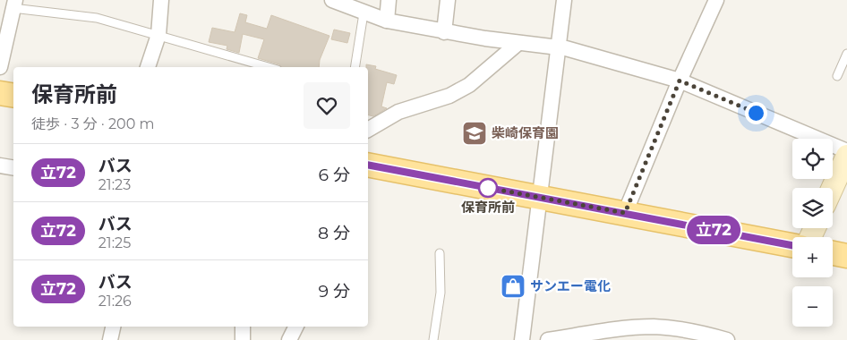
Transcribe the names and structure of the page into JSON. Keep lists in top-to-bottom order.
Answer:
{
  "places": {
    "school or university": ["柴崎保育園"],
    "other": ["保育所前"],
    "shop": ["サンエー電化"]
  },
  "lines": ["bus line 立72"],
  "page": {
    "on_map": "立72",
    "heading": ["保育所前", "徒歩 · 3 分 · 200 m"],
    "map_buttons": ["+", "−"],
    "list": [
      {
        "mark": "立72",
        "name": "バス",
        "note": "21:23",
        "value": "6 分"
      },
      {
        "mark": "立72",
        "name": "バス",
        "note": "21:25",
        "value": "8 分"
      },
      {
        "mark": "立72",
        "name": "バス",
        "note": "21:26",
        "value": "9 分"
      }
    ]
  }
}
